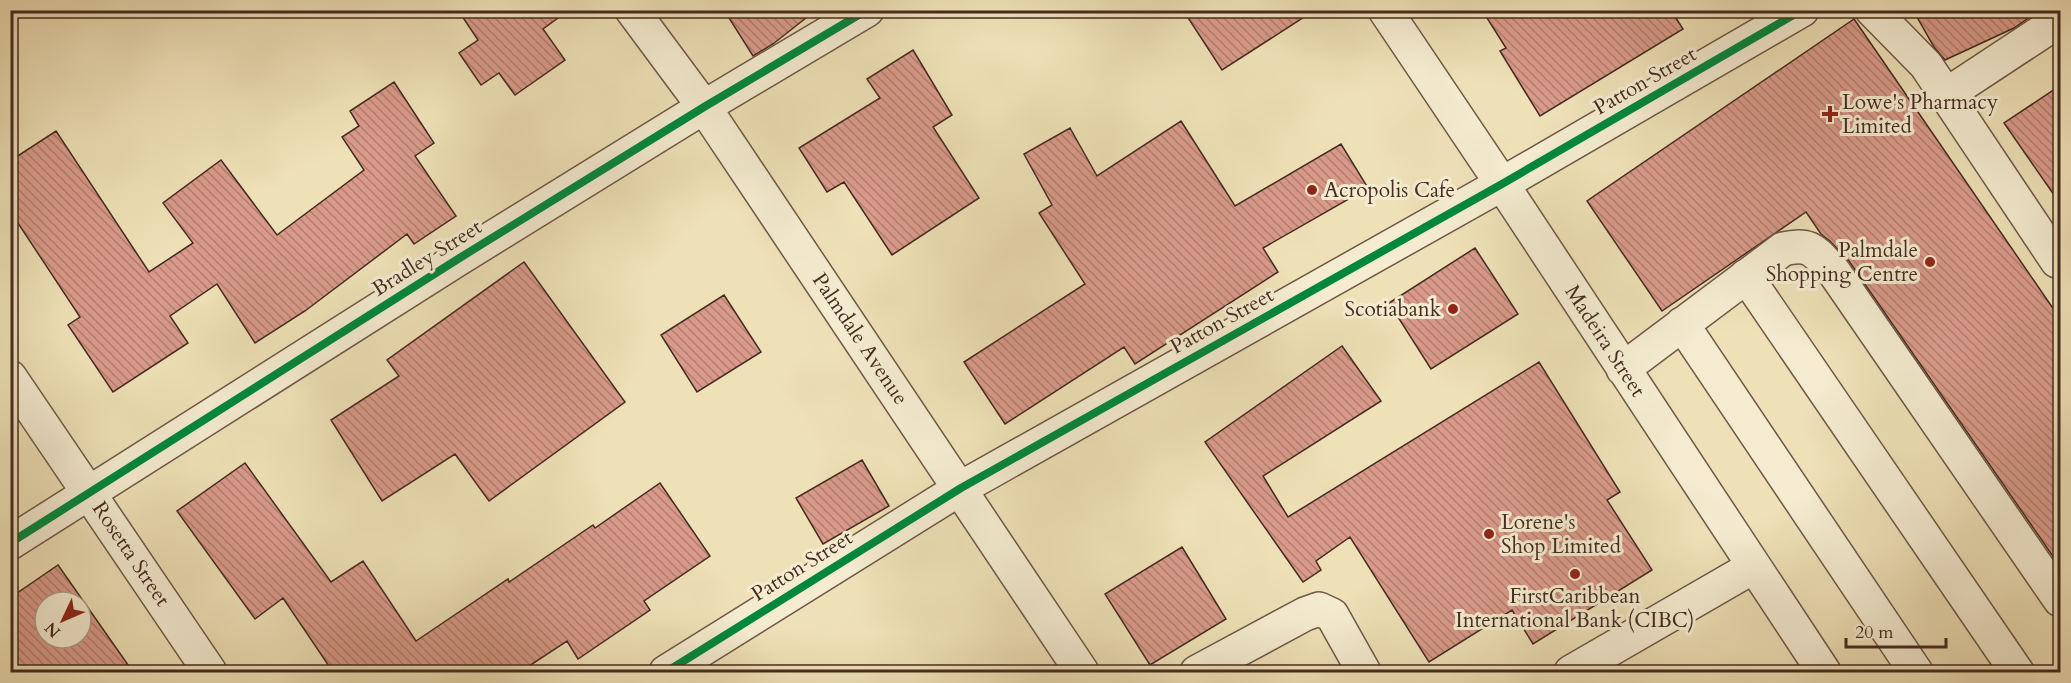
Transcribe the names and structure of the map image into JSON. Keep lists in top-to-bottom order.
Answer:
{
  "streets": {
    "street": [
      "Patton Street",
      "Bradley Street",
      "Palmdale Avenue",
      "Madeira Street",
      "Rosetta Street"
    ]
  },
  "crossings": [
    ["Patton Street", "Palmdale Avenue"],
    ["Patton Street", "Madeira Street"],
    ["Bradley Street", "Palmdale Avenue"],
    ["Bradley Street", "Rosetta Street"]
  ],
  "places": {
    "health": ["Lowe's Pharmacy Limited"],
    "other": [
      "Acropolis Cafe",
      "Palmdale Shopping Centre",
      "Scotiabank",
      "Lorene's Shop Limited",
      "FirstCaribbean International Bank (CIBC)"
    ]
  },
  "scale_bar": "20 m",
  "north": "bottom left"
}
